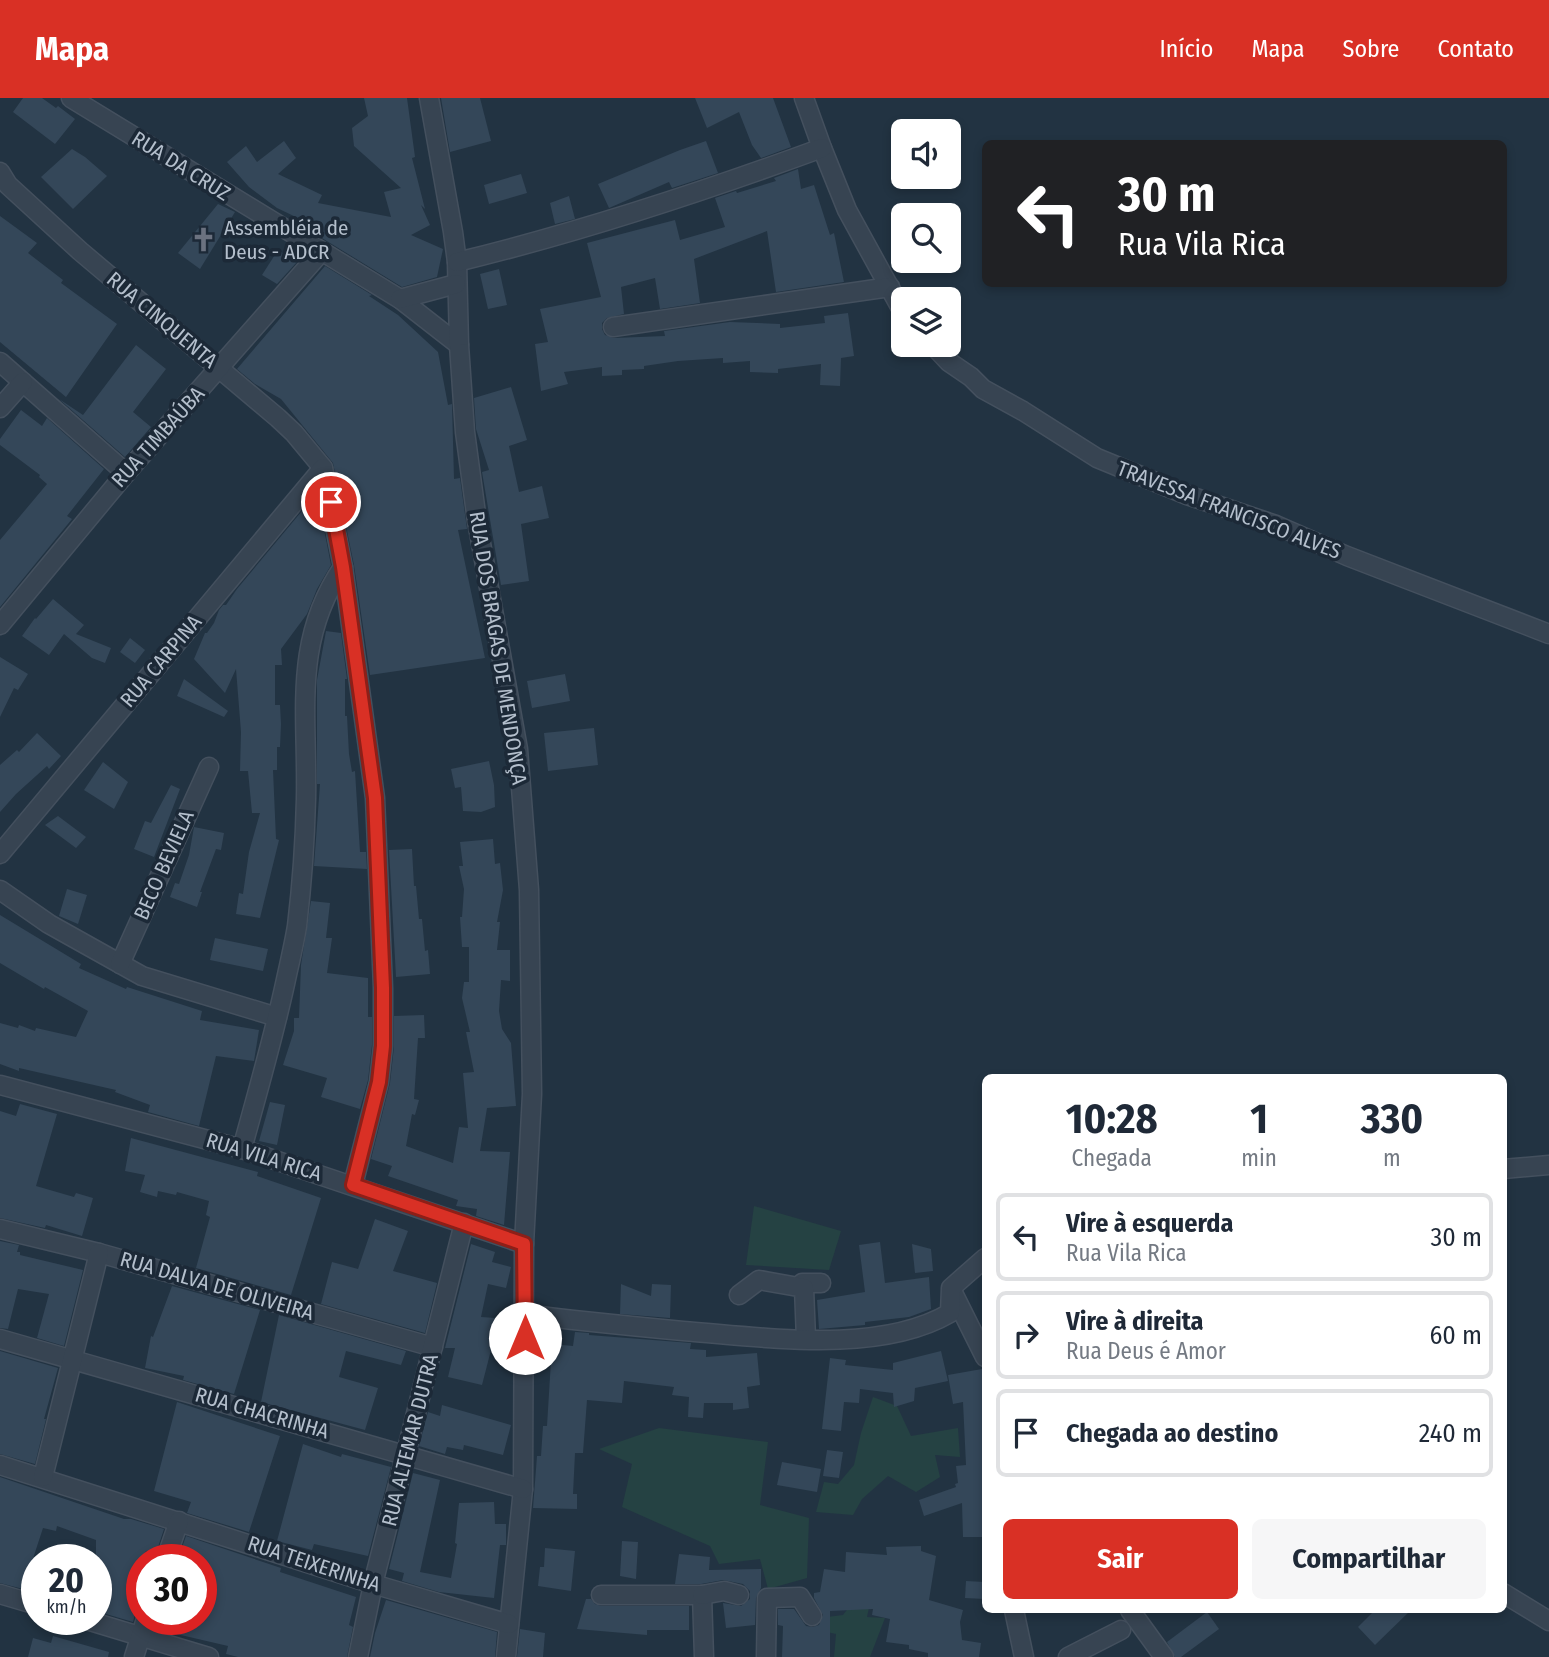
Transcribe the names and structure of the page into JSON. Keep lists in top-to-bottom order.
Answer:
{
  "streets": {
    "street": [
      "RUA DA CRUZ",
      "RUA CINQUENTA",
      "RUA TIMBAÚBA",
      "TRAVESSA FRANCISCO ALVES",
      "RUA DOS BRAGAS DE MENDONÇA",
      "RUA CARPINA",
      "BECO BEVIELA",
      "RUA VILA RICA",
      "RUA DALVA DE OLIVEIRA",
      "RUA CHACRINHA",
      "RUA ALTEMAR DUTRA",
      "RUA TEIXERINHA"
    ]
  },
  "crossings": [
    ["RUA DA CRUZ", "RUA TIMBAÚBA"],
    ["RUA DA CRUZ", "RUA DOS BRAGAS DE MENDONÇA"],
    ["RUA CINQUENTA", "RUA TIMBAÚBA"],
    ["RUA CINQUENTA", "RUA CARPINA"],
    ["RUA DOS BRAGAS DE MENDONÇA", "RUA VILA RICA"],
    ["RUA DOS BRAGAS DE MENDONÇA", "RUA CHACRINHA"],
    ["RUA DOS BRAGAS DE MENDONÇA", "RUA TEIXERINHA"],
    ["RUA VILA RICA", "RUA ALTEMAR DUTRA"],
    ["RUA DALVA DE OLIVEIRA", "RUA ALTEMAR DUTRA"],
    ["RUA CHACRINHA", "RUA ALTEMAR DUTRA"],
    ["RUA ALTEMAR DUTRA", "RUA TEIXERINHA"]
  ],
  "places": {
    "church": ["Assembléia de Deus - ADCR"]
  },
  "page": {
    "header": "Mapa",
    "nav": [
      "Início",
      "Mapa",
      "Sobre",
      "Contato"
    ],
    "turn": ["30 m", "Rua Vila Rica"],
    "eta": [
      "10:28",
      "Chegada",
      "1",
      "min",
      "330",
      "m"
    ],
    "list": [
      {
        "name": "Vire à esquerda",
        "note": "Rua Vila Rica",
        "value": "30 m"
      },
      {
        "name": "Vire à direita",
        "note": "Rua Deus é Amor",
        "value": "60 m"
      },
      {
        "name": "Chegada ao destino",
        "value": "240 m"
      }
    ],
    "buttons": ["Sair", "Compartilhar"],
    "speed": "20 km/h",
    "limit": "30"
  }
}
